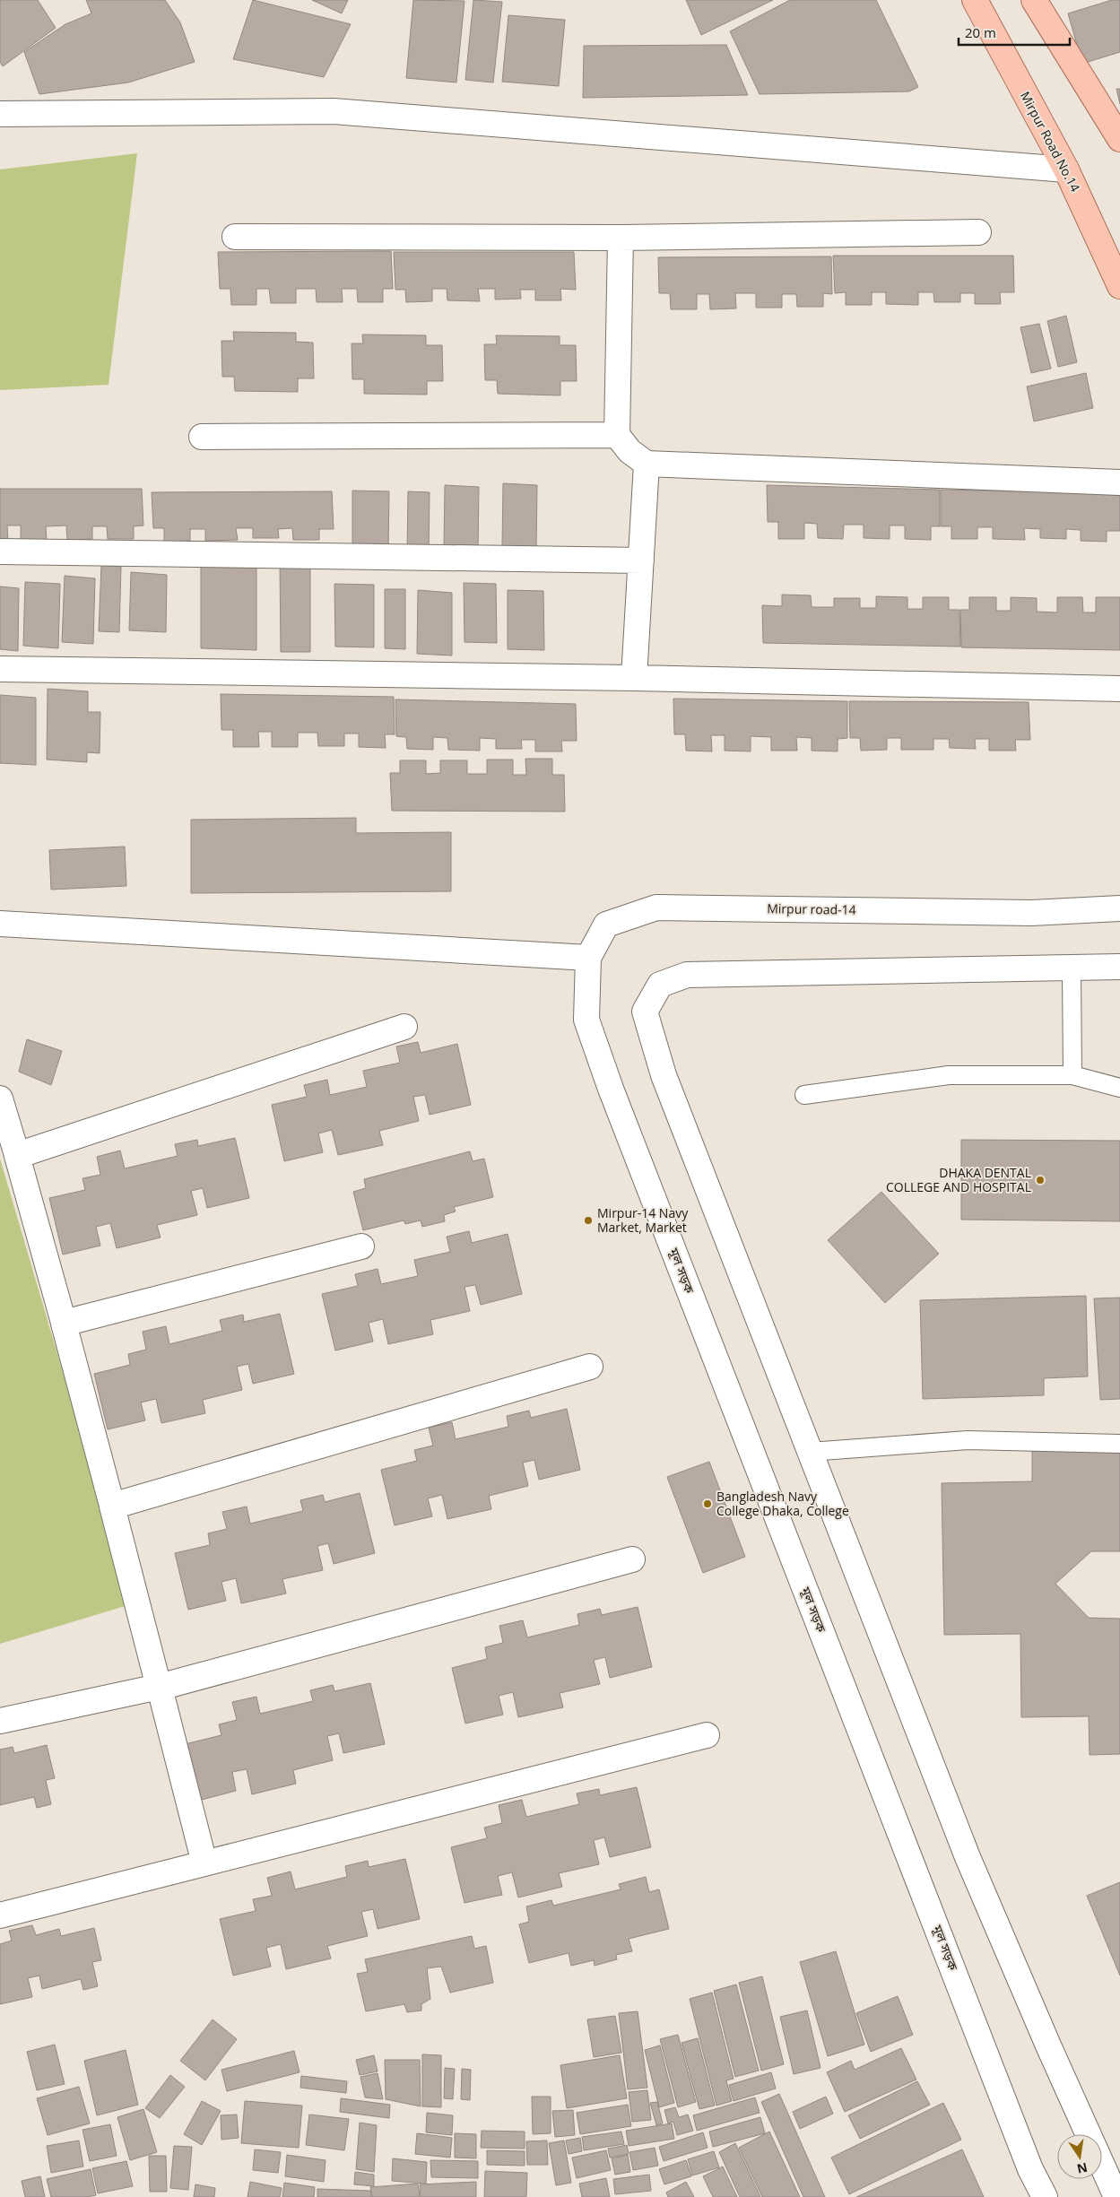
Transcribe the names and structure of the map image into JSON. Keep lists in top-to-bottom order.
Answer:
{
  "streets": {
    "main road": ["Mirpur Road No.14"],
    "street": ["Mirpur road-14", "মূল সড়ক"]
  },
  "crossings": [
    ["Mirpur road-14", "মূল সড়ক"]
  ],
  "places": ["DHAKA DENTAL COLLEGE AND HOSPITAL", "Mirpur-14 Navy Market, Market", "Bangladesh Navy College Dhaka, College"],
  "scale_bar": "20 m",
  "north": "bottom"
}
